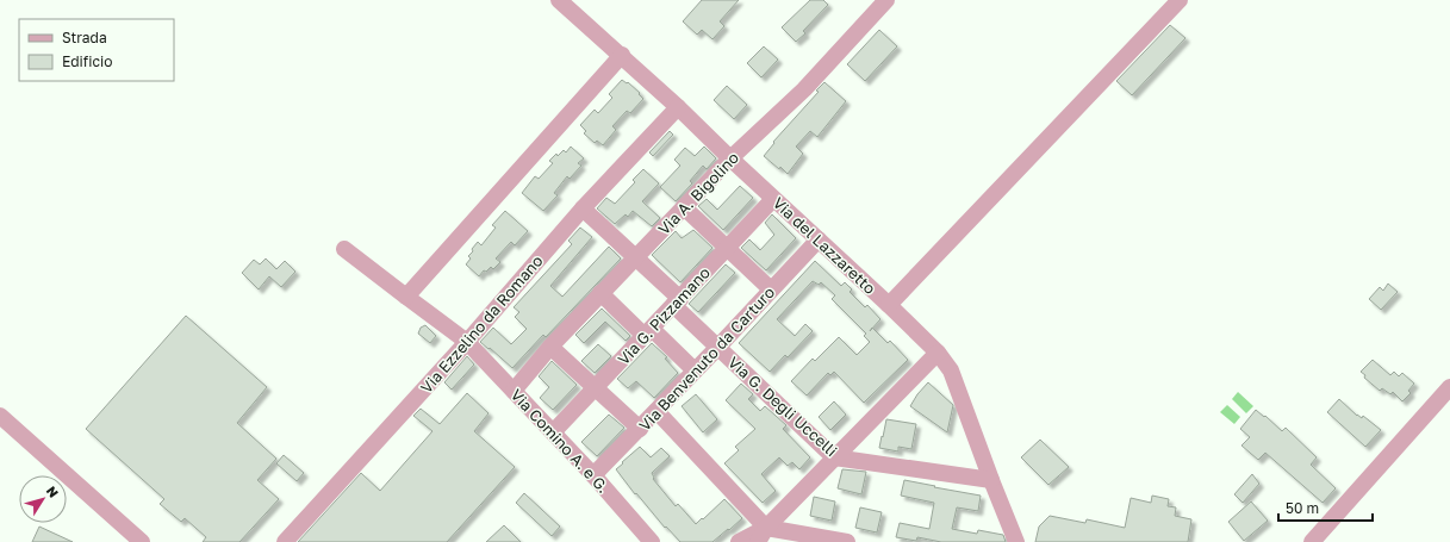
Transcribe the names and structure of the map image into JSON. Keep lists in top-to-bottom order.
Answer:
{
  "streets": {
    "street": [
      "Via A. Bigolino",
      "Via del Lazzaretto",
      "Via G. Pizzamano",
      "Via Ezzelino da Romano",
      "Via Benvenuto da Carturo",
      "Via G. Degli Uccelli",
      "Via Comino A. e G."
    ]
  },
  "crossings": [
    ["Via A. Bigolino", "Via del Lazzaretto"],
    ["Via A. Bigolino", "Via G. Degli Uccelli"],
    ["Via A. Bigolino", "Via Comino A. e G."],
    ["Via del Lazzaretto", "Via G. Pizzamano"],
    ["Via del Lazzaretto", "Via Ezzelino da Romano"],
    ["Via del Lazzaretto", "Via Benvenuto da Carturo"],
    ["Via del Lazzaretto", "Via G. Degli Uccelli"],
    ["Via G. Pizzamano", "Via G. Degli Uccelli"],
    ["Via G. Pizzamano", "Via Comino A. e G."],
    ["Via Ezzelino da Romano", "Via G. Degli Uccelli"],
    ["Via Ezzelino da Romano", "Via Comino A. e G."],
    ["Via Benvenuto da Carturo", "Via G. Degli Uccelli"],
    ["Via Benvenuto da Carturo", "Via Comino A. e G."]
  ],
  "legend": ["Strada", "Edificio"],
  "scale_bar": "50 m",
  "north": "top right"
}
